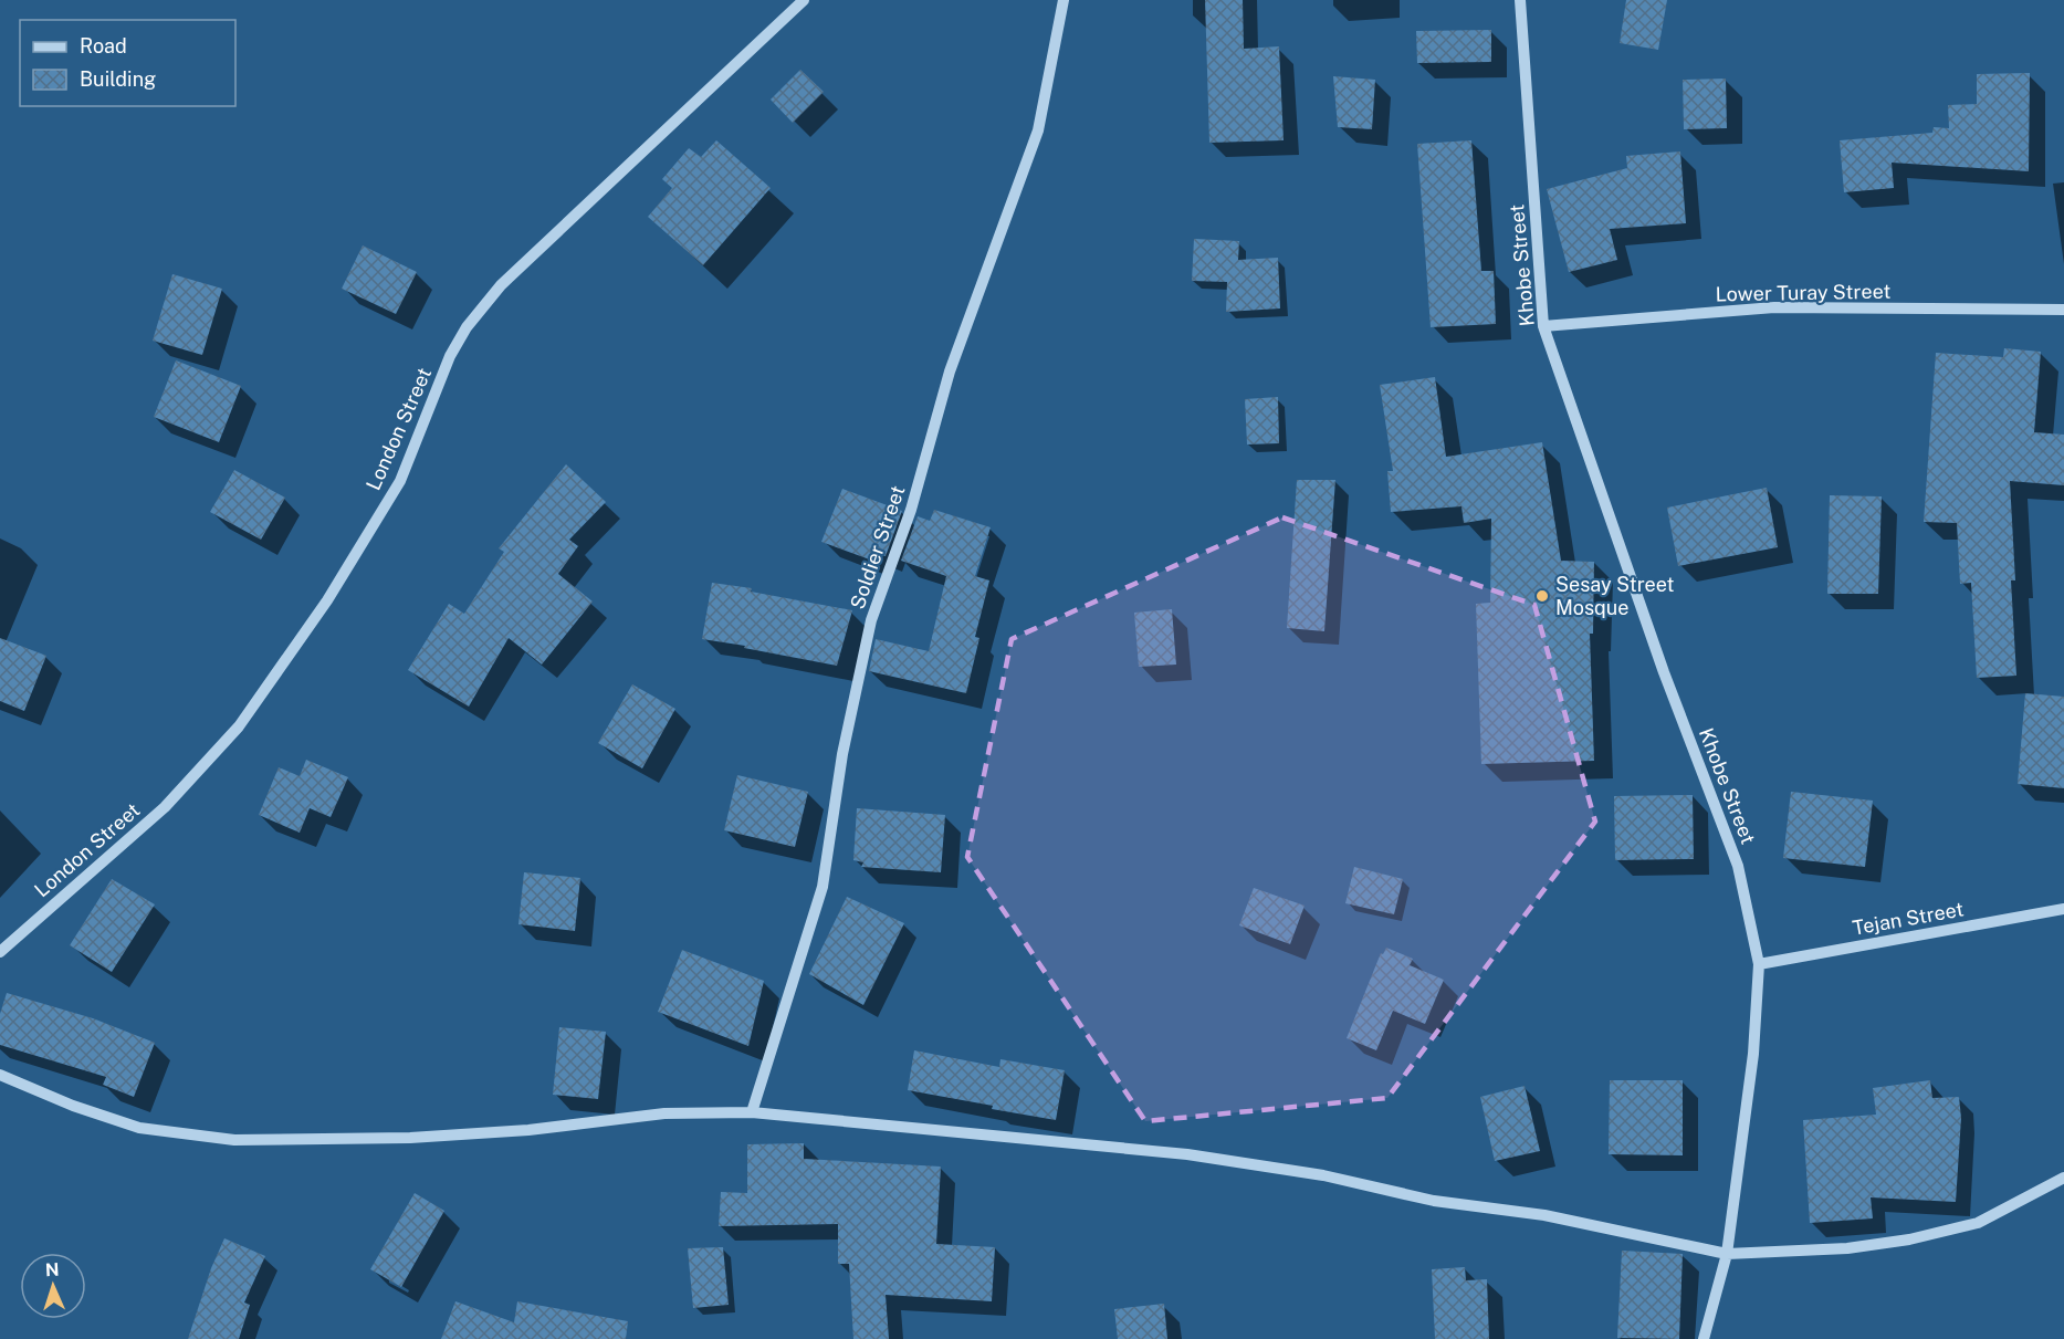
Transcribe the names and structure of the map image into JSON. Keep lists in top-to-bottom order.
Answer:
{
  "streets": {
    "street": [
      "Khobe Street",
      "Lower Turay Street",
      "London Street",
      "Soldier Street",
      "Tejan Street"
    ]
  },
  "crossings": [
    ["Khobe Street", "Lower Turay Street"],
    ["Khobe Street", "Tejan Street"]
  ],
  "places": ["Sesay Street Mosque"],
  "legend": ["Road", "Building"],
  "north": "top"
}
